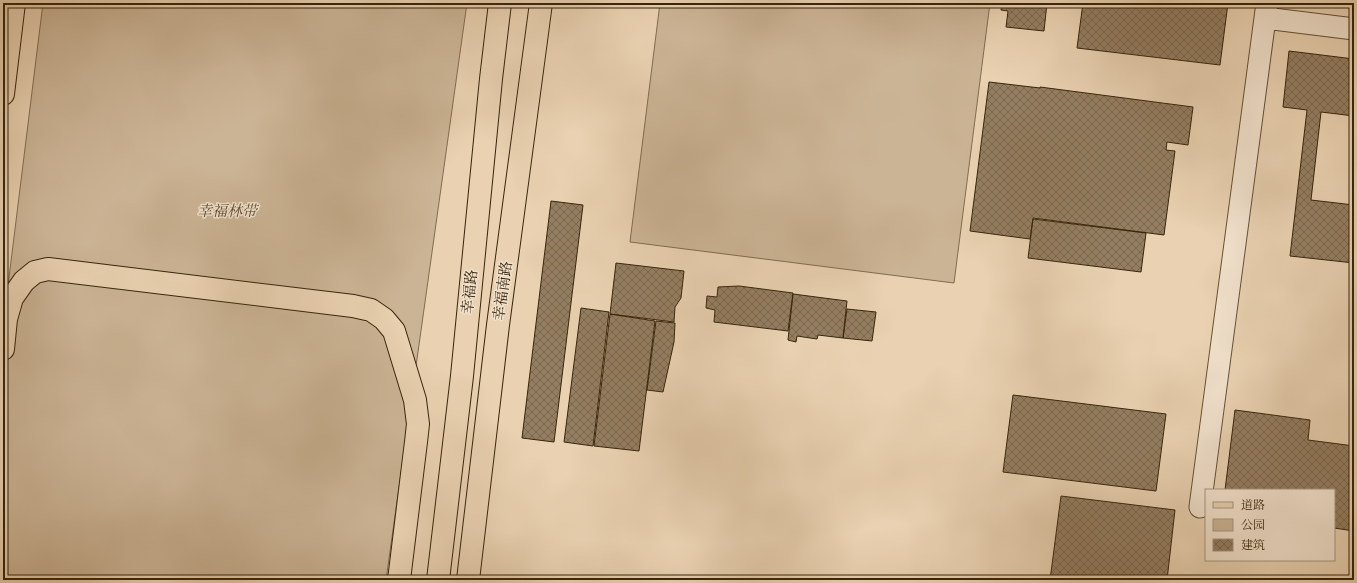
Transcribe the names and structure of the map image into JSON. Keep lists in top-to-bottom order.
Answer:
{
  "streets": {
    "main road": ["幸福南路", "幸福路"]
  },
  "parks": ["幸福林带"],
  "legend": ["道路", "公园", "建筑"]
}
